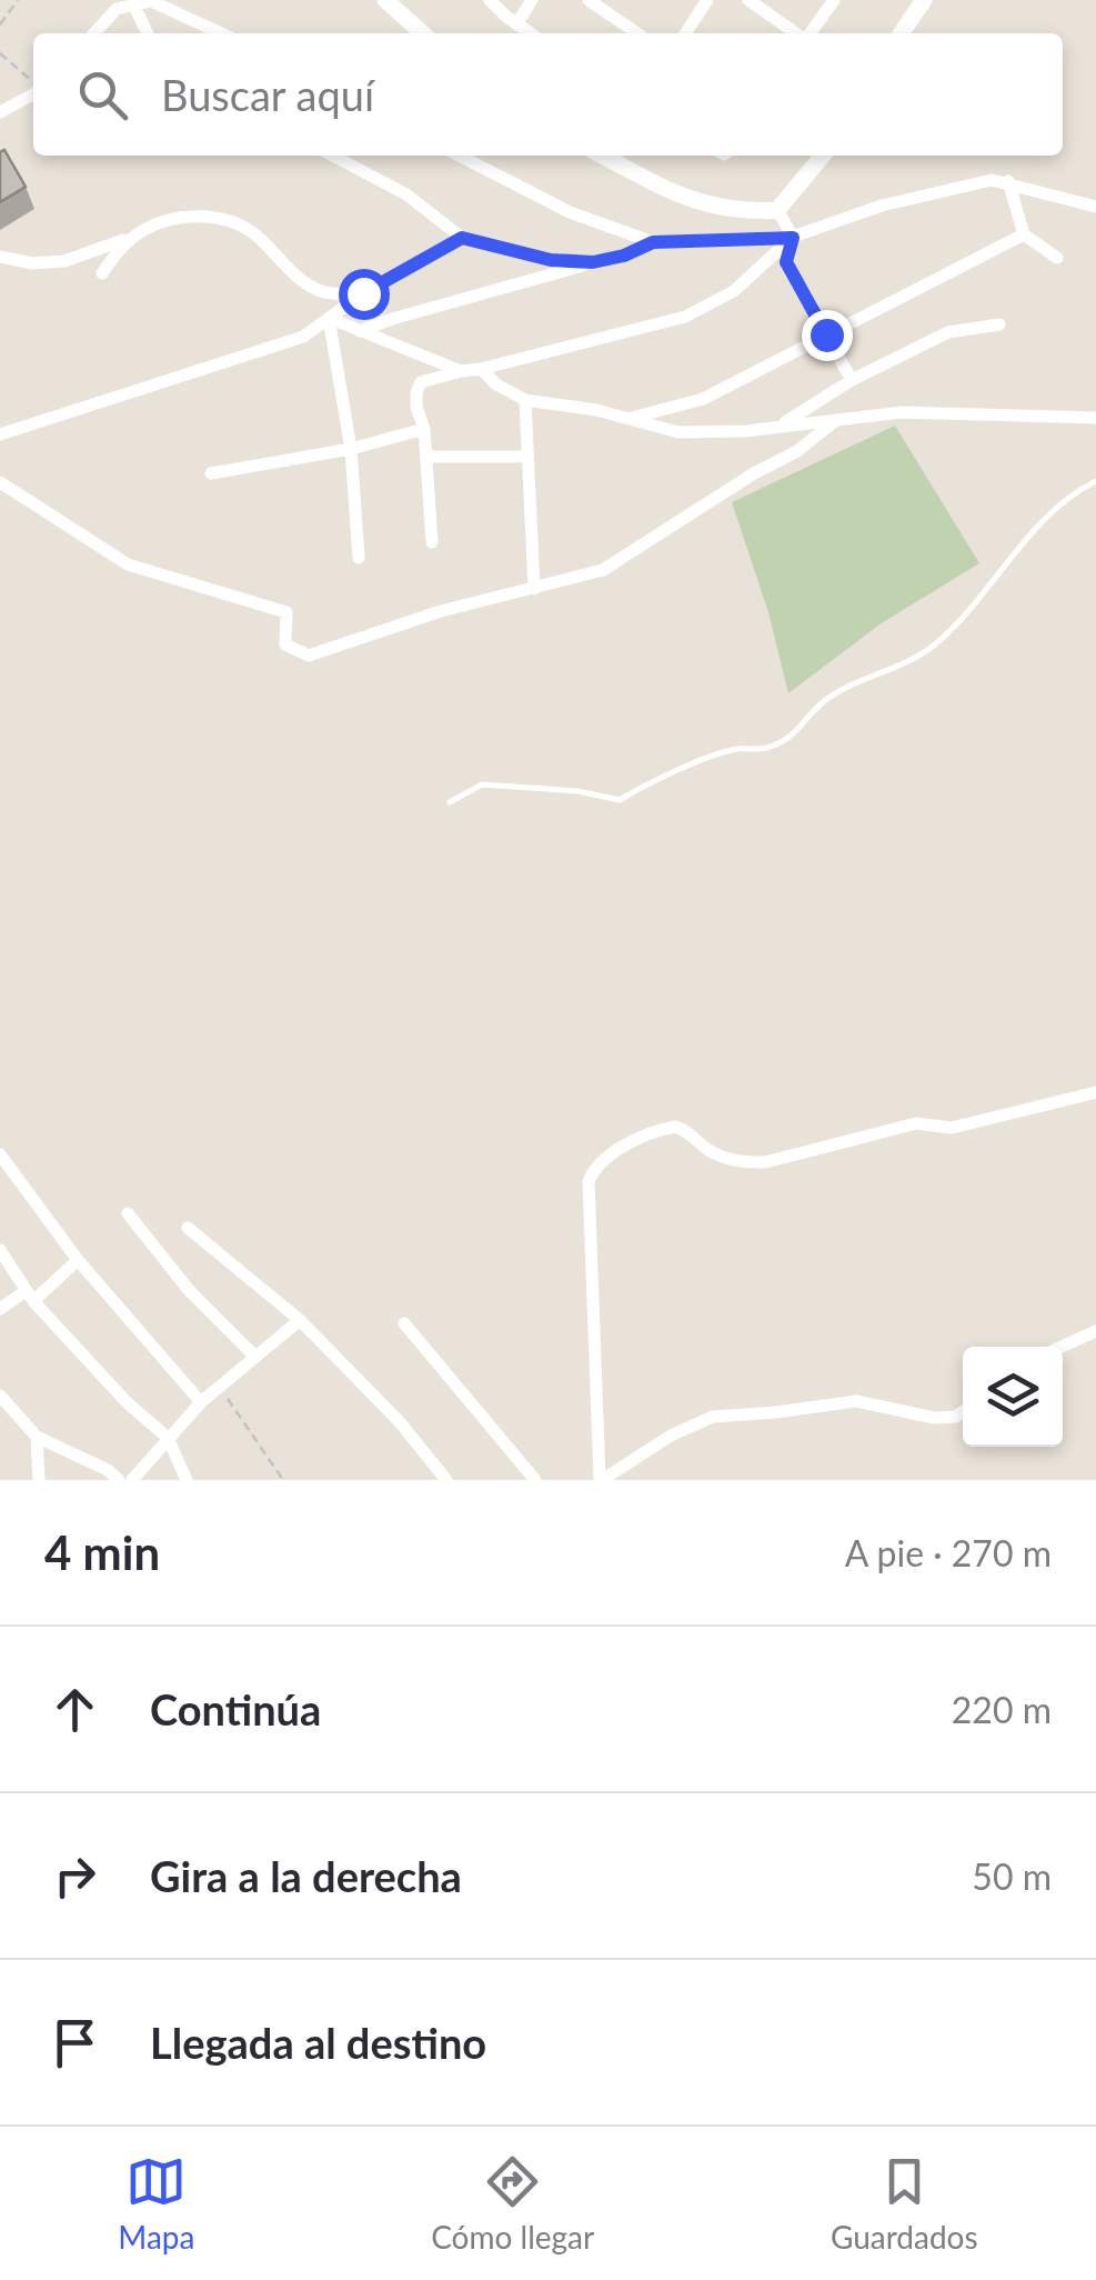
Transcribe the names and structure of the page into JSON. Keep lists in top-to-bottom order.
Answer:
{
  "page": {
    "search": "Buscar aquí",
    "heading": ["4 min", "A pie · 270 m"],
    "list": [
      ["Continúa", "220 m"],
      ["Gira a la derecha", "50 m"],
      "Llegada al destino"
    ],
    "nav": ["Mapa", "Cómo llegar", "Guardados"]
  }
}
